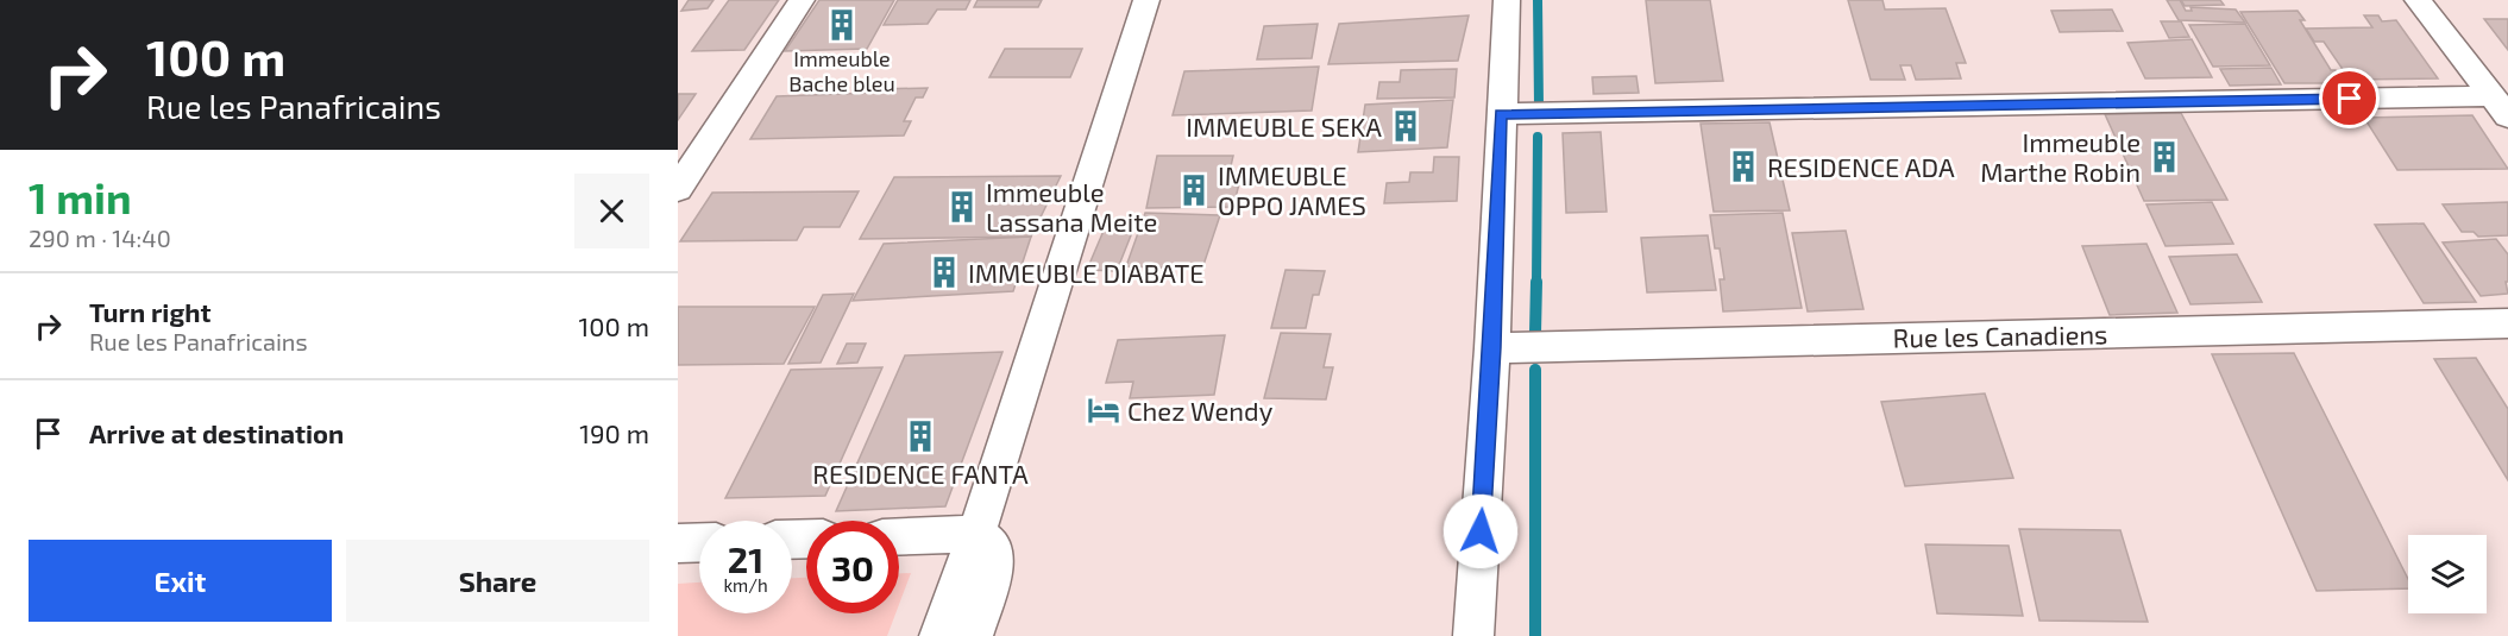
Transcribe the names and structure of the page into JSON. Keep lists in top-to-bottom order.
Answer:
{
  "streets": {
    "street": ["Rue les Canadiens"]
  },
  "places": {
    "building": [
      "Immeuble Bache bleu",
      "IMMEUBLE SEKA",
      "Immeuble Marthe Robin",
      "RESIDENCE ADA",
      "IMMEUBLE OPPO JAMES",
      "Immeuble Lassana Meite",
      "IMMEUBLE DIABATE",
      "RESIDENCE FANTA"
    ],
    "hotel": ["Chez Wendy"]
  },
  "page": {
    "turn": ["100 m", "Rue les Panafricains"],
    "heading": ["1 min", "290 m · 14:40"],
    "list": [
      {
        "name": "Turn right",
        "note": "Rue les Panafricains",
        "value": "100 m"
      },
      {
        "name": "Arrive at destination",
        "value": "190 m"
      }
    ],
    "speed": "21 km/h",
    "limit": "30",
    "buttons": ["Exit", "Share"]
  }
}
